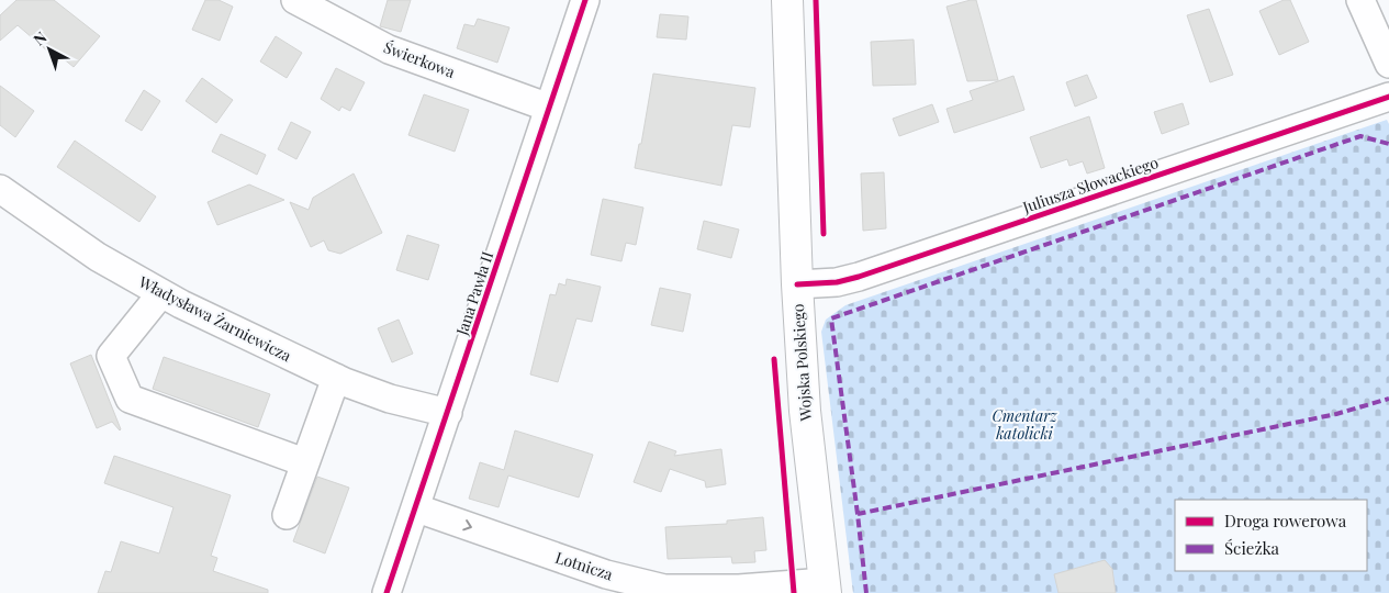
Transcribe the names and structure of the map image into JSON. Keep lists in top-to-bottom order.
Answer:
{
  "streets": {
    "main road": ["Wojska Polskiego"],
    "street": [
      "Świerkowa",
      "Juliusza Słowackiego",
      "Jana Pawła II",
      "Władysława Żarniewicza",
      "Lotnicza"
    ]
  },
  "crossings": [
    ["Świerkowa", "Jana Pawła II"],
    ["Juliusza Słowackiego", "Wojska Polskiego"],
    ["Jana Pawła II", "Władysława Żarniewicza"],
    ["Jana Pawła II", "Lotnicza"],
    ["Wojska Polskiego", "Lotnicza"]
  ],
  "one_way": ["Lotnicza"],
  "parks": ["Cmentarz katolicki"],
  "legend": ["Droga rowerowa", "Ścieżka"],
  "north": "top left"
}
